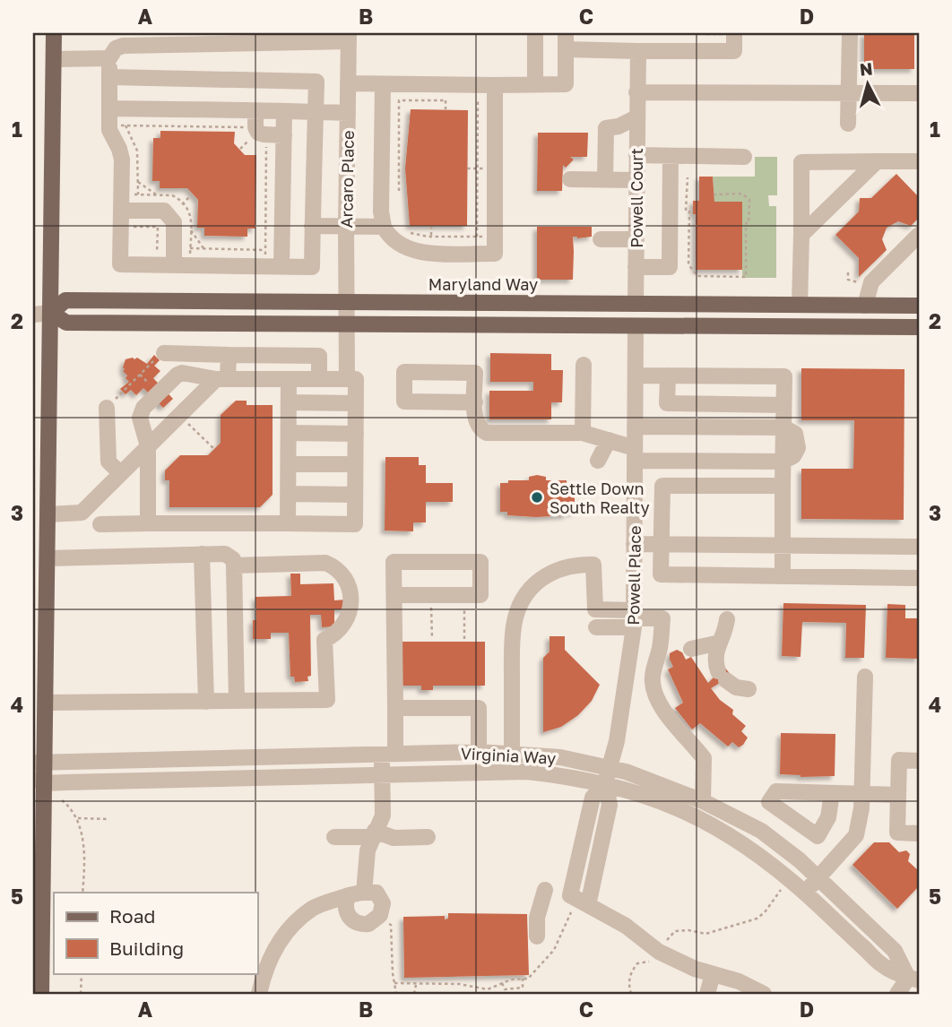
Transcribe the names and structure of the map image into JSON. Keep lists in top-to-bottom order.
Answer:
{
  "streets": {
    "main road": ["Maryland Way"],
    "street": [
      "Arcaro Place",
      "Powell Court",
      "Powell Place",
      "Virginia Way"
    ]
  },
  "crossings": [
    ["Arcaro Place", "Maryland Way"],
    ["Powell Court", "Maryland Way"],
    ["Maryland Way", "Powell Place"],
    ["Powell Place", "Virginia Way"]
  ],
  "places": ["Settle Down South Realty"],
  "legend": ["Road", "Building"],
  "north": "top",
  "grid": {
    "columns": [
      "A",
      "B",
      "C",
      "D"
    ],
    "rows": [
      "1",
      "2",
      "3",
      "4",
      "5"
    ]
  }
}
